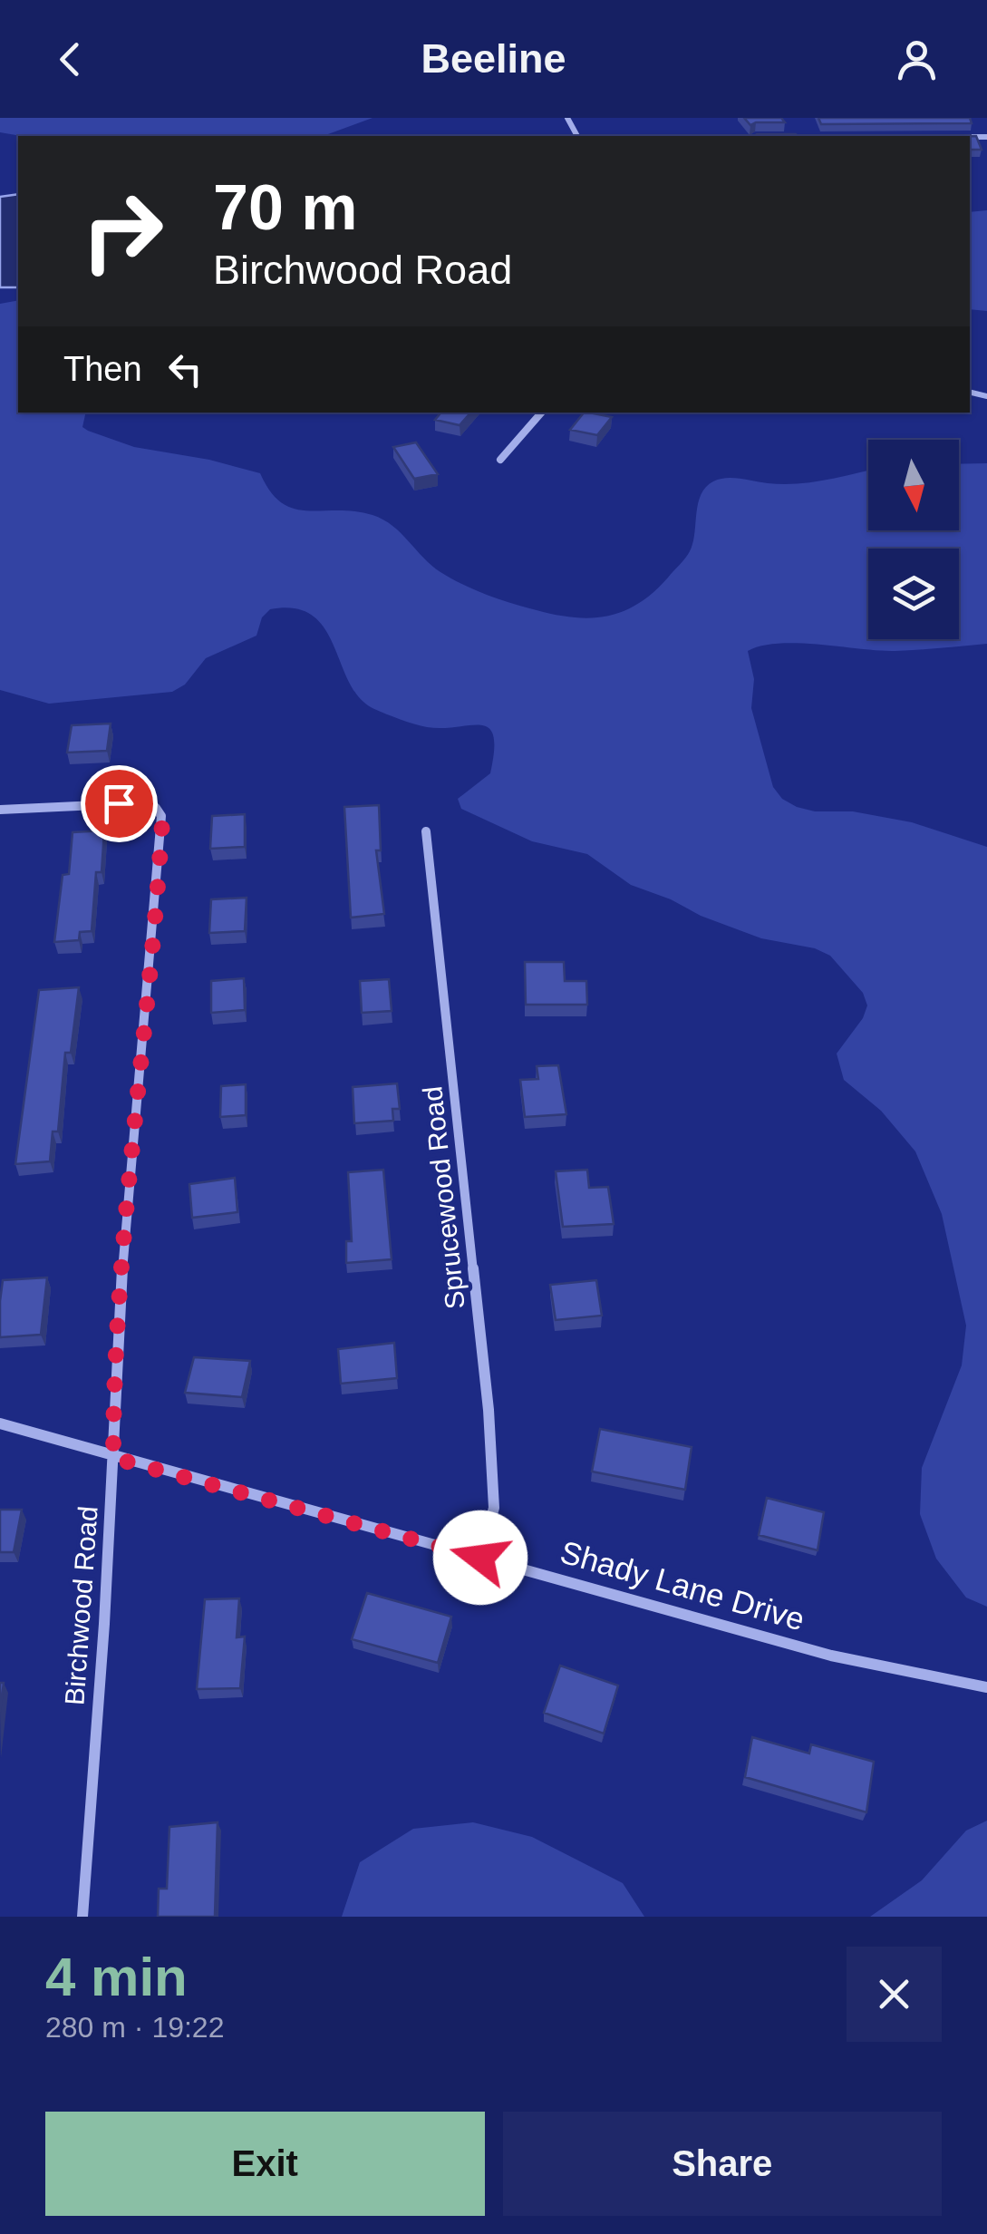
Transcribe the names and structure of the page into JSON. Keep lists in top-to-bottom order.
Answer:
{
  "streets": {
    "street": ["Sprucewood Road", "Shady Lane Drive", "Birchwood Road"]
  },
  "crossings": [
    ["Sprucewood Road", "Shady Lane Drive"],
    ["Shady Lane Drive", "Birchwood Road"]
  ],
  "north": "bottom",
  "page": {
    "header": "Beeline",
    "turn": ["70 m", "Birchwood Road"],
    "then": "Then",
    "heading": ["4 min", "280 m · 19:22"],
    "buttons": ["Exit", "Share"]
  }
}
